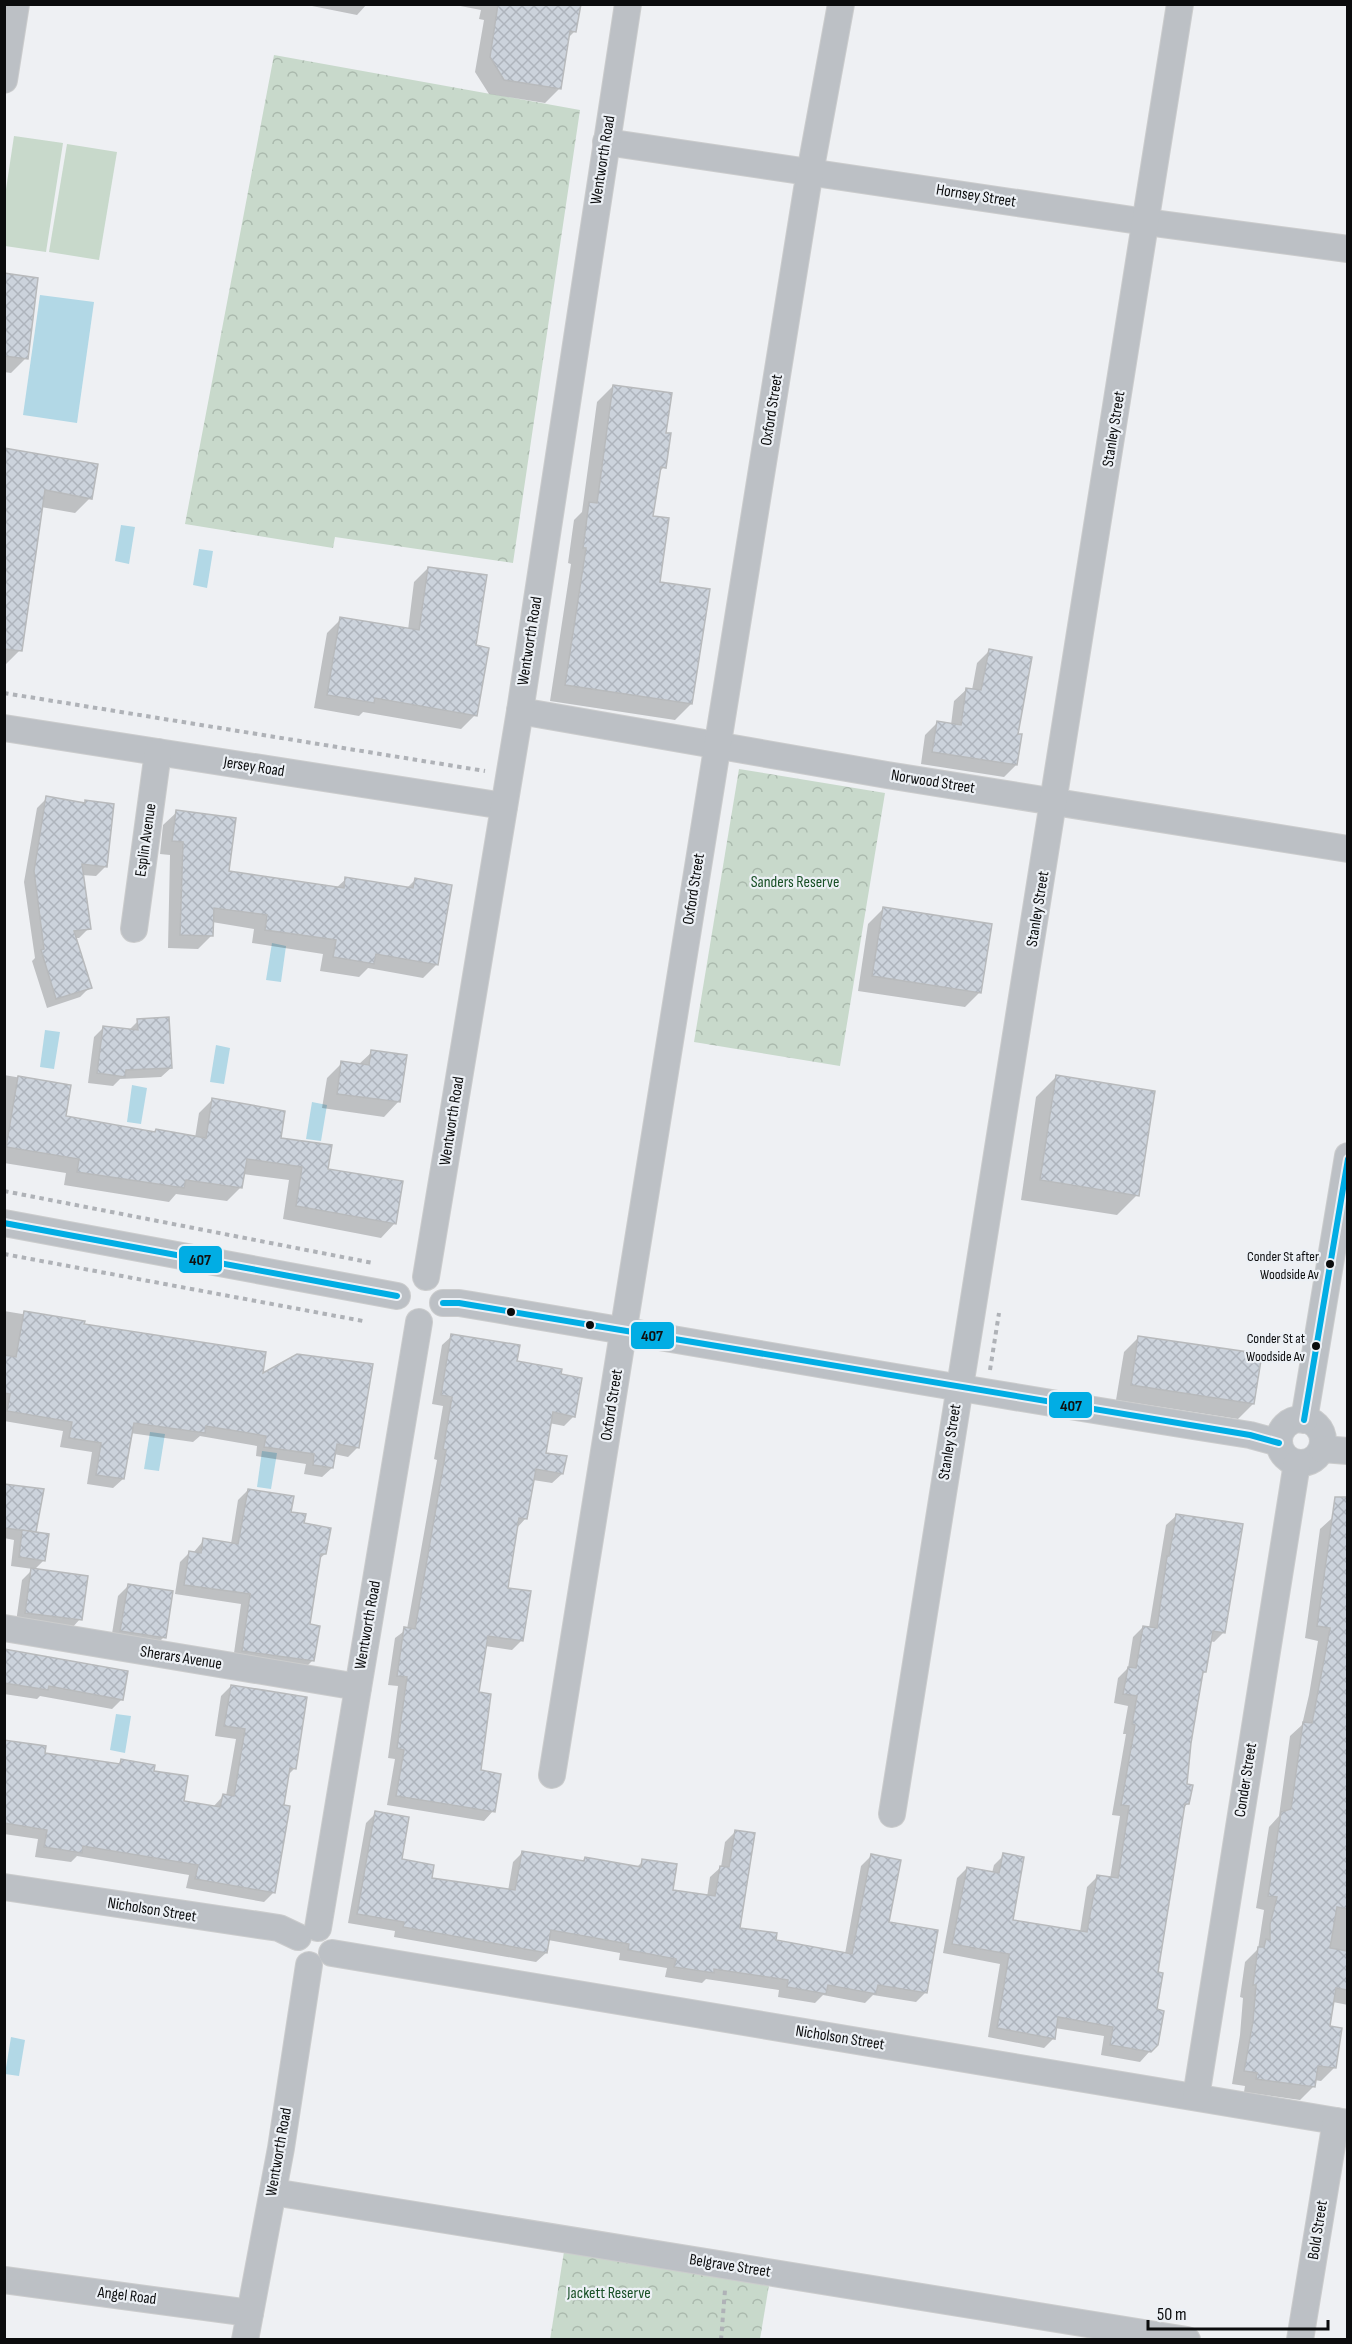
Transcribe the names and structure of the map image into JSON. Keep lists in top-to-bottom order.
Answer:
{
  "streets": {
    "street": [
      "Wentworth Road",
      "Hornsey Street",
      "Oxford Street",
      "Stanley Street",
      "Jersey Road",
      "Norwood Street",
      "Esplin Avenue",
      "Sherars Avenue",
      "Conder Street",
      "Nicholson Street",
      "Bold Street",
      "Belgrave Street",
      "Angel Road"
    ]
  },
  "crossings": [
    ["Wentworth Road", "Hornsey Street"],
    ["Wentworth Road", "Jersey Road"],
    ["Wentworth Road", "Norwood Street"],
    ["Wentworth Road", "Sherars Avenue"],
    ["Wentworth Road", "Nicholson Street"],
    ["Wentworth Road", "Belgrave Street"],
    ["Wentworth Road", "Angel Road"],
    ["Hornsey Street", "Oxford Street"],
    ["Hornsey Street", "Stanley Street"],
    ["Oxford Street", "Norwood Street"],
    ["Stanley Street", "Norwood Street"],
    ["Jersey Road", "Esplin Avenue"],
    ["Conder Street", "Nicholson Street"],
    ["Nicholson Street", "Bold Street"]
  ],
  "parks": ["Sanders Reserve", "Jackett Reserve"],
  "places": ["Conder St after Woodside Av", "Conder St at Woodside Av"],
  "lines": ["transit line 407"],
  "scale_bar": "50 m"
}
